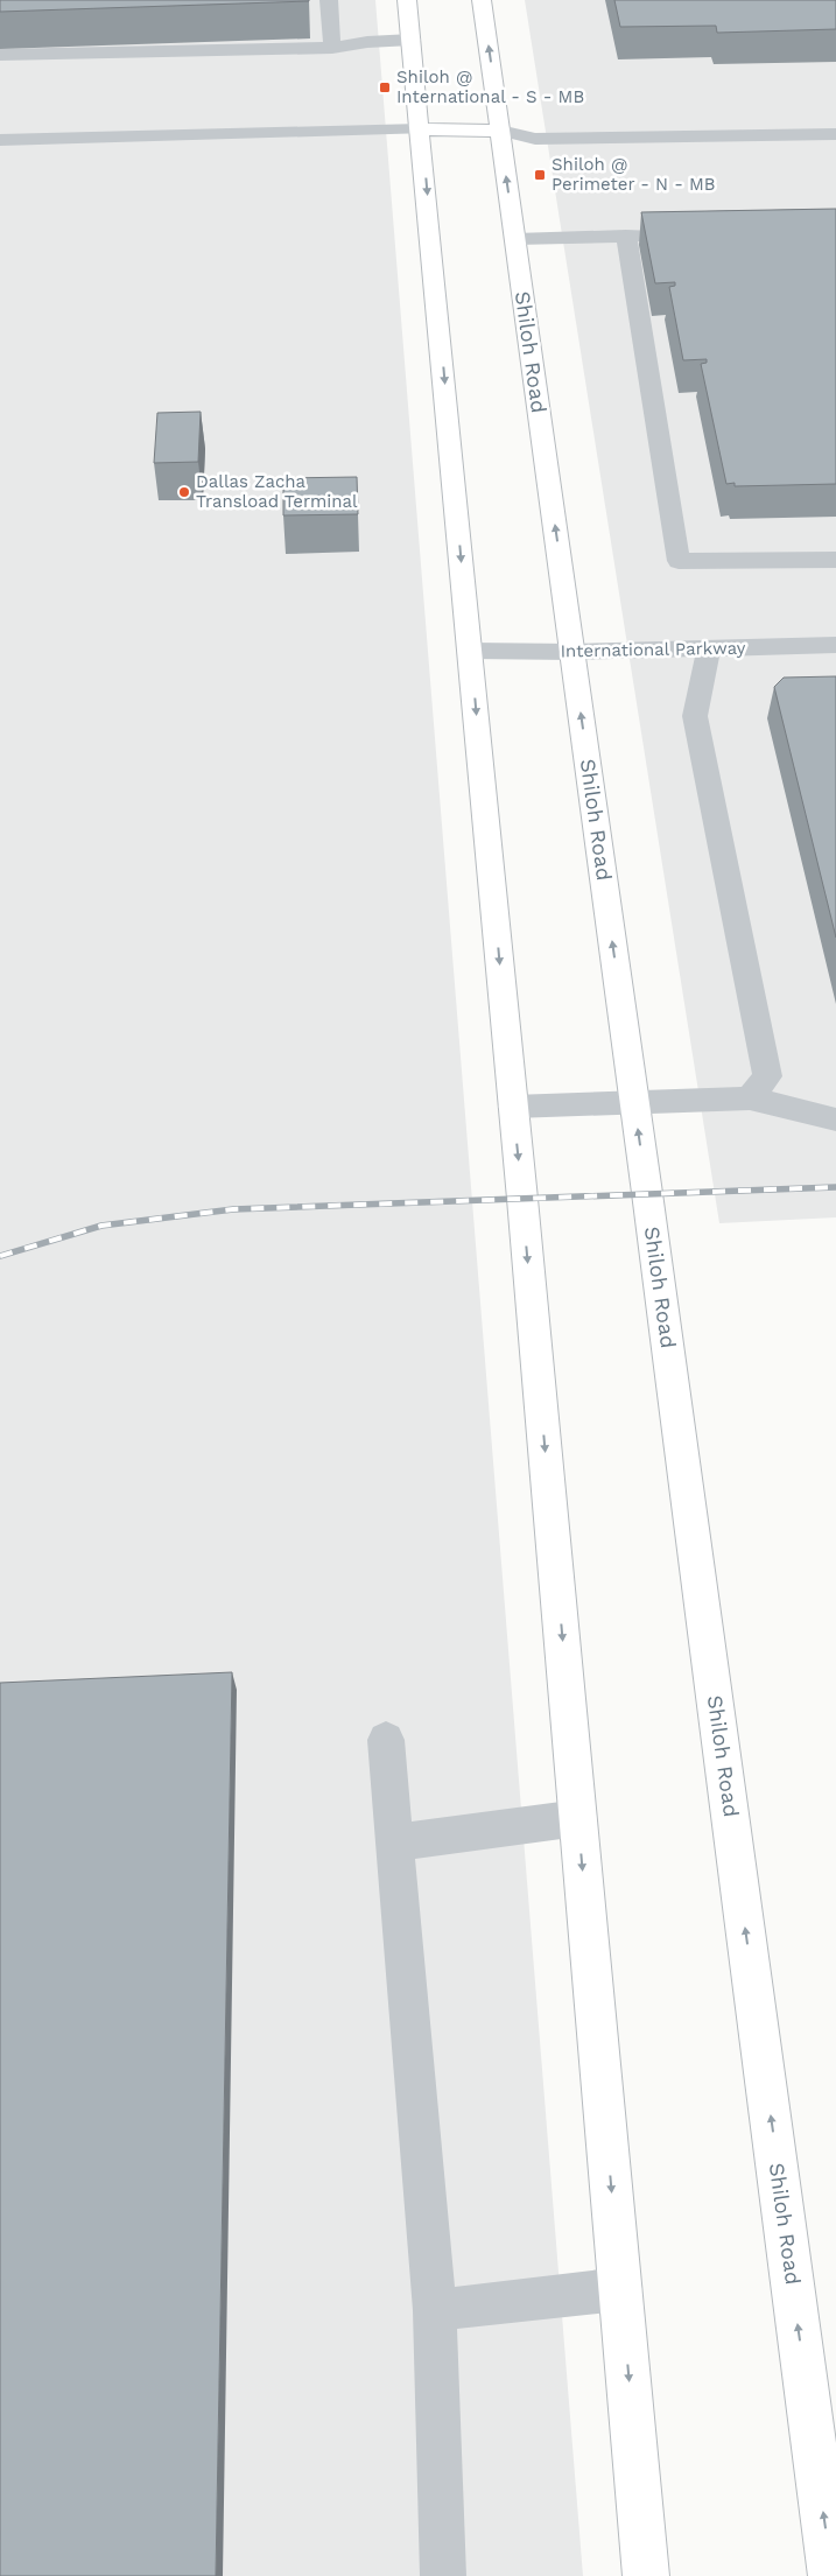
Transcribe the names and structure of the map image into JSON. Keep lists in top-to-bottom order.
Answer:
{
  "streets": {
    "main road": ["Shiloh Road"],
    "street": ["International Parkway"]
  },
  "crossings": [
    ["Shiloh Road", "International Parkway"]
  ],
  "places": {
    "transit": ["Shiloh @ International - S - MB", "Shiloh @ Perimeter - N - MB"],
    "other": ["Dallas Zacha Transload Terminal"]
  }
}
